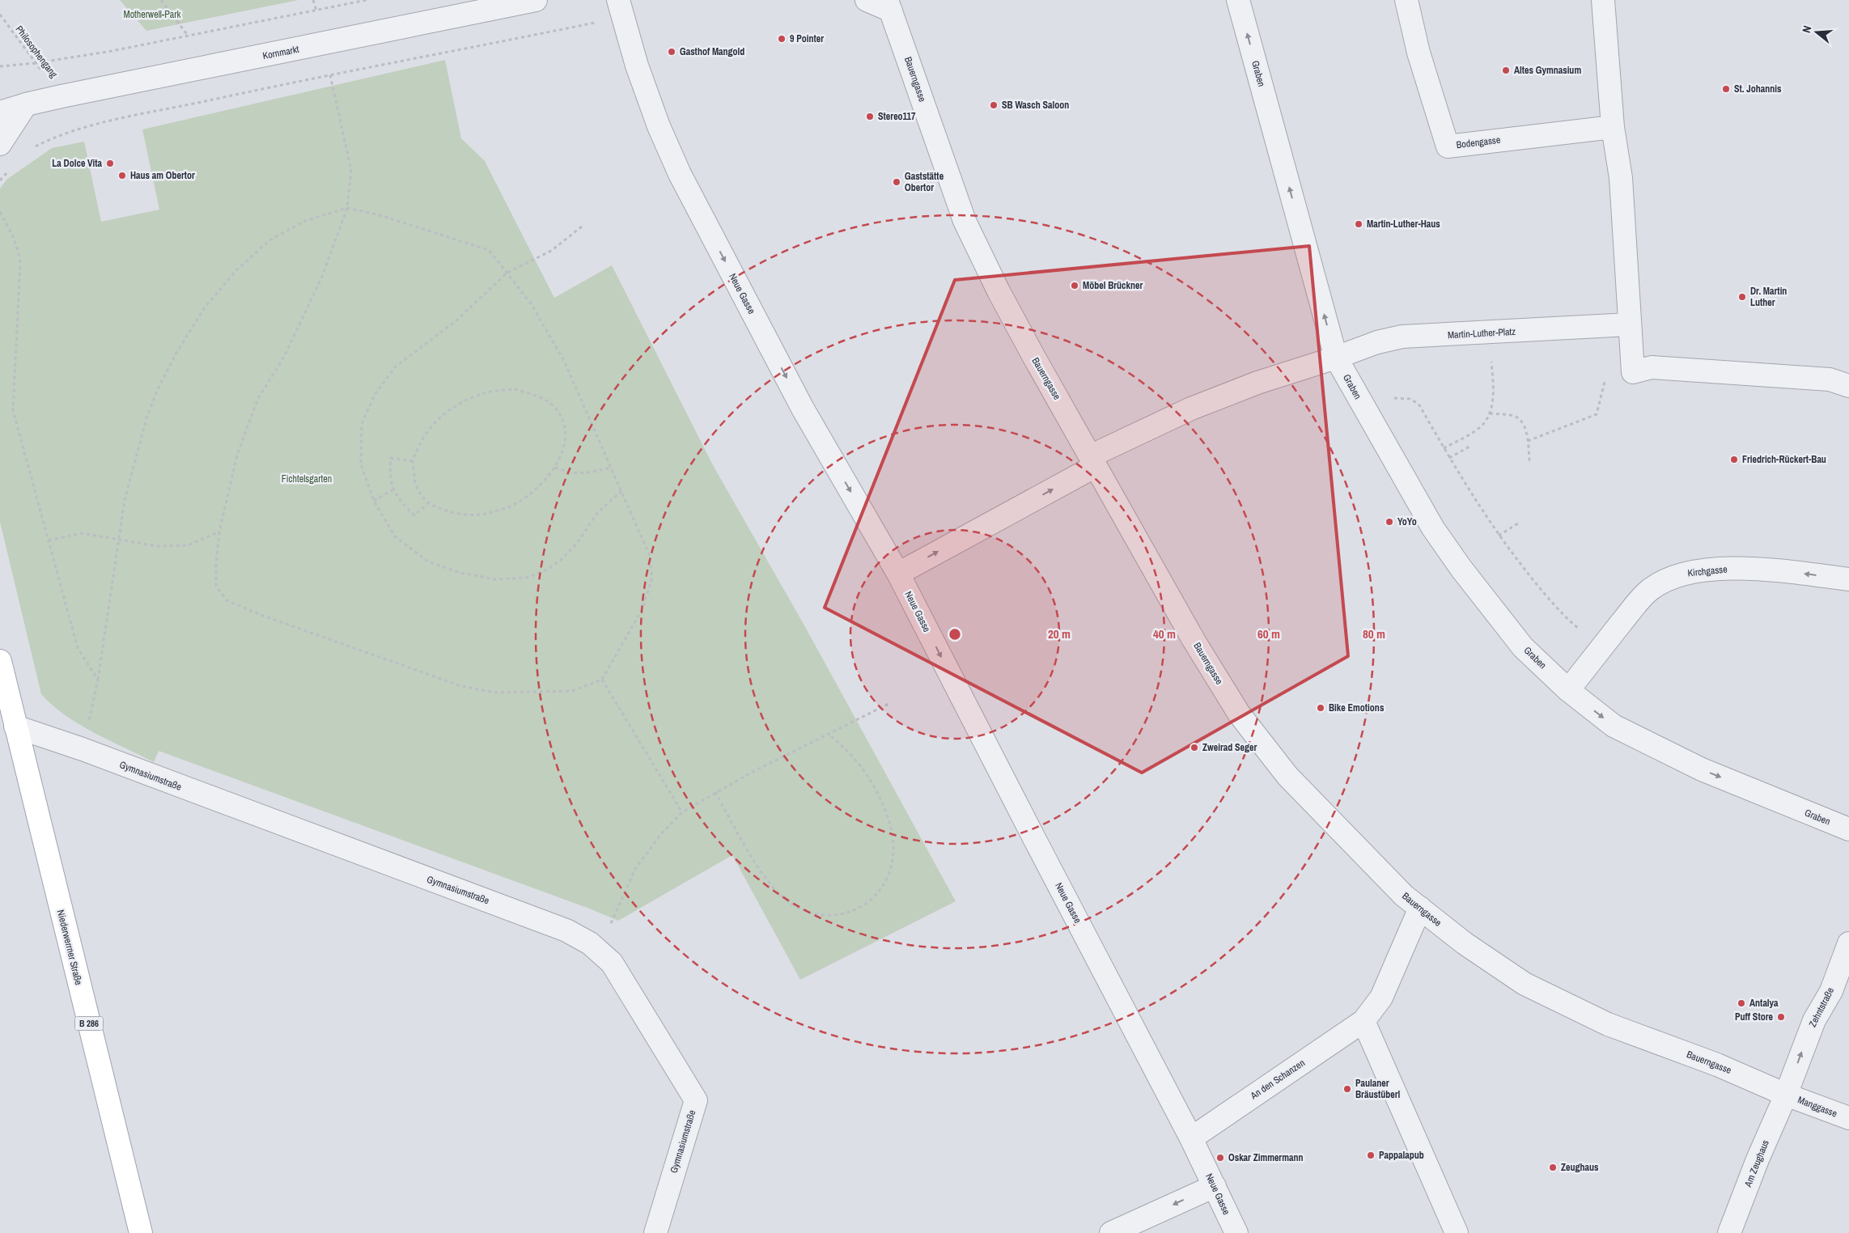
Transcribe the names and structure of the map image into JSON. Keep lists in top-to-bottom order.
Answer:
{
  "streets": {
    "main road": ["Niederwerrner Straße", "B 286"],
    "street": [
      "Kornmarkt",
      "Graben",
      "Bauerngasse",
      "Bodengasse",
      "Neue Gasse",
      "Martin-Luther-Platz",
      "Kirchgasse",
      "Gymnasiumstraße",
      "Zehntstraße",
      "An den Schanzen",
      "Manggasse",
      "Am Zeughaus"
    ],
    "path": ["Philosophengang"]
  },
  "crossings": [
    ["Philosophengang", "Kornmarkt"],
    ["Graben", "Martin-Luther-Platz"],
    ["Graben", "Kirchgasse"],
    ["Bauerngasse", "Zehntstraße"],
    ["Bauerngasse", "An den Schanzen"],
    ["Bauerngasse", "Manggasse"],
    ["Bauerngasse", "Am Zeughaus"],
    ["Neue Gasse", "An den Schanzen"],
    ["Gymnasiumstraße", "Niederwerrner Straße"],
    ["Zehntstraße", "Manggasse"],
    ["Zehntstraße", "Am Zeughaus"],
    ["Manggasse", "Am Zeughaus"]
  ],
  "one_way": ["Neue Gasse", "Zehntstraße"],
  "parks": ["Motherwell-Park", "Fichtelsgarten"],
  "places": [
    "9 Pointer",
    "Gasthof Mangold",
    "Altes Gymnasium",
    "St. Johannis",
    "SB Wasch Saloon",
    "Stereo117",
    "La Dolce Vita",
    "Haus am Obertor",
    "Gaststätte Obertor",
    "Martin-Luther-Haus",
    "Möbel Brückner",
    "Dr. Martin Luther",
    "Friedrich-Rückert-Bau",
    "YoYo",
    "Bike Emotions",
    "Zweirad Seger",
    "Antalya",
    "Puff Store",
    "Paulaner Bräustüberl",
    "Pappalapub",
    "Oskar Zimmermann",
    "Zeughaus"
  ],
  "north": "left",
  "rings": [
    "20 m",
    "40 m",
    "60 m",
    "80 m"
  ]
}
